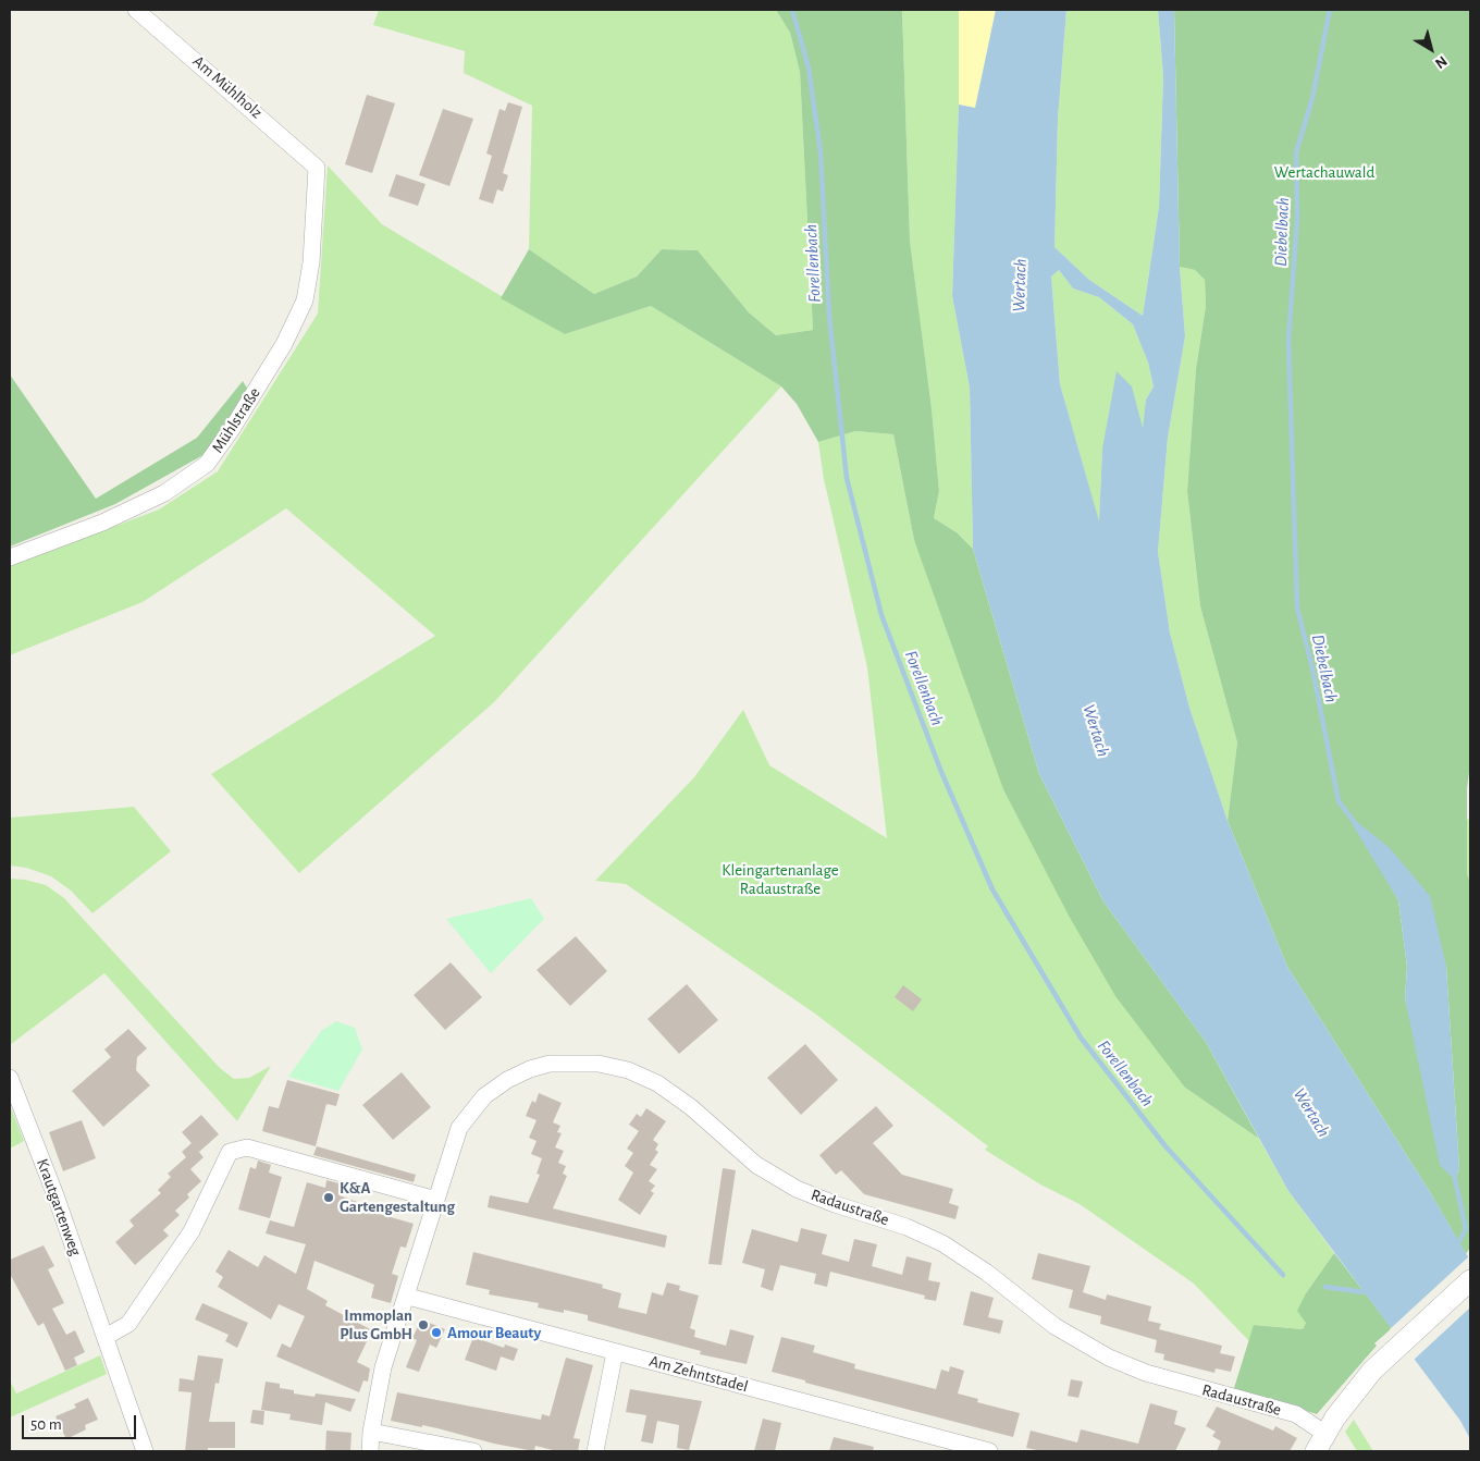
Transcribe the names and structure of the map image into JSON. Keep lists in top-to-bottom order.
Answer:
{
  "streets": {
    "street": [
      "Am Mühlholz",
      "Mühlstraße",
      "Krautgartenweg",
      "Radaustraße",
      "Am Zehntstadel"
    ]
  },
  "crossings": [
    ["Am Mühlholz", "Mühlstraße"],
    ["Radaustraße", "Am Zehntstadel"]
  ],
  "water": ["Diebelbach", "Forellenbach", "Wertach"],
  "parks": ["Wertachauwald", "Kleingartenanlage Radaustraße"],
  "places": ["K&A Gartengestaltung", "Immoplan Plus GmbH", "Amour Beauty"],
  "scale_bar": "50 m",
  "north": "bottom right"
}
